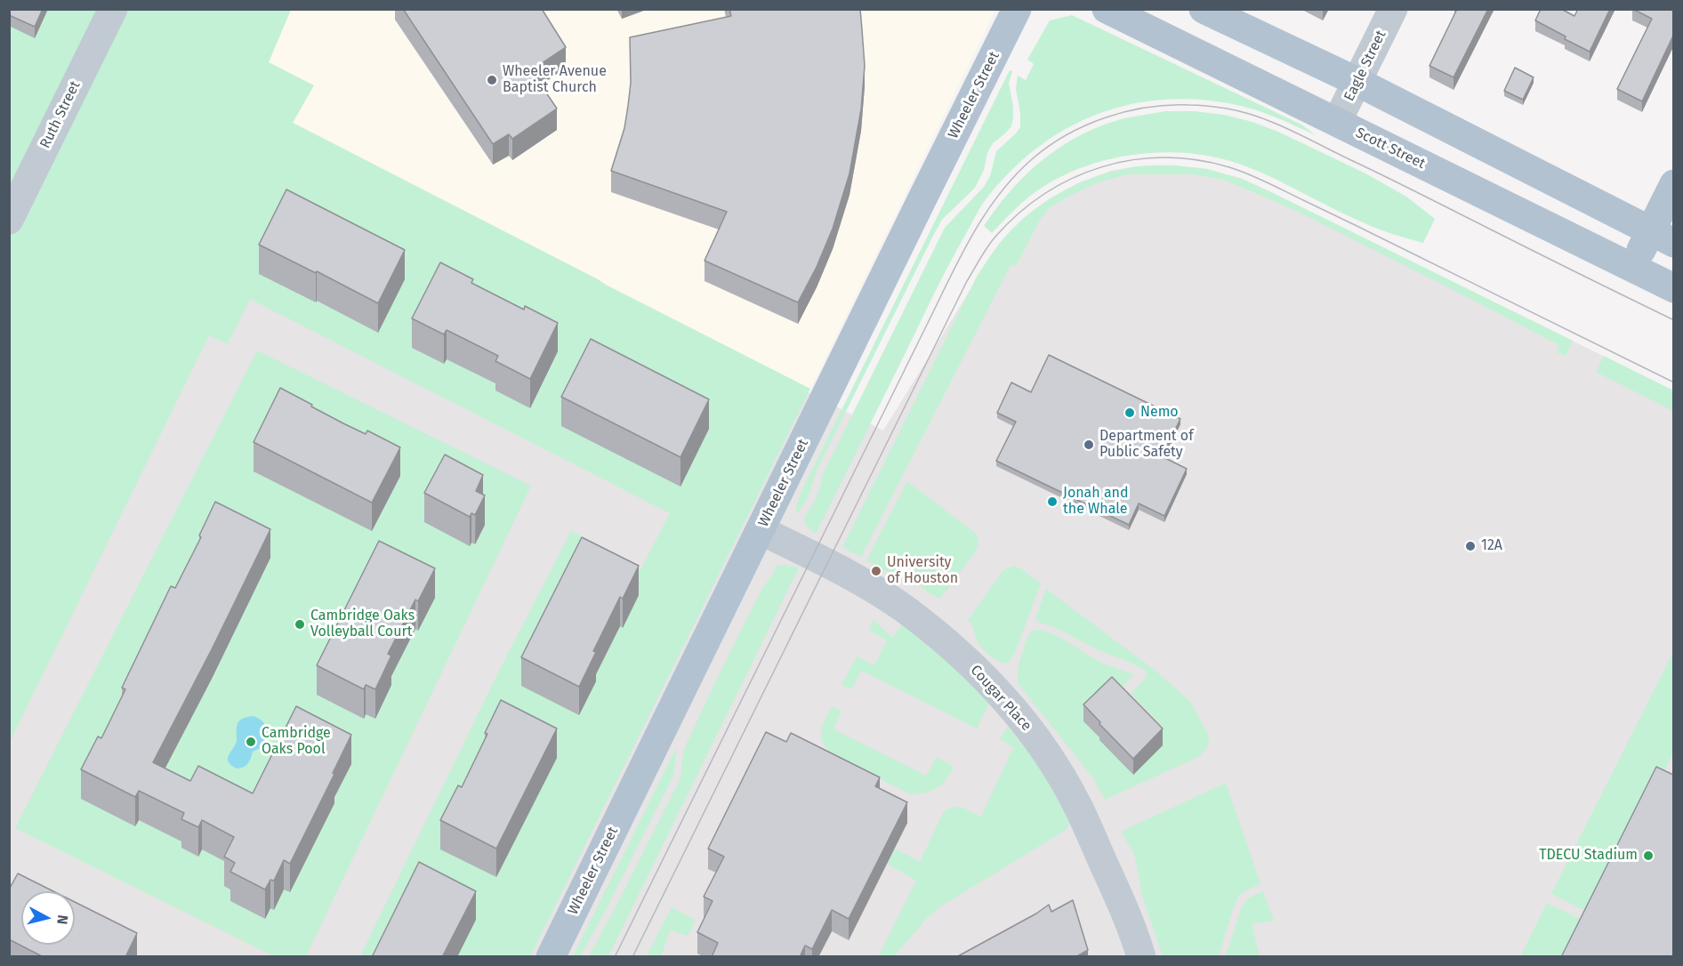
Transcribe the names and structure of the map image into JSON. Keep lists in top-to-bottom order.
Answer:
{
  "streets": {
    "main road": ["Wheeler Street", "Scott Street"],
    "street": ["Eagle Street", "Ruth Street", "Cougar Place"]
  },
  "crossings": [
    ["Eagle Street", "Scott Street"],
    ["Wheeler Street", "Cougar Place"]
  ],
  "places": [
    "Wheeler Avenue Baptist Church",
    "Nemo",
    "Department of Public Safety",
    "Jonah and the Whale",
    "12A",
    "University of Houston",
    "Cambridge Oaks Volleyball Court",
    "Cambridge Oaks Pool",
    "TDECU Stadium"
  ],
  "north": "right"
}
